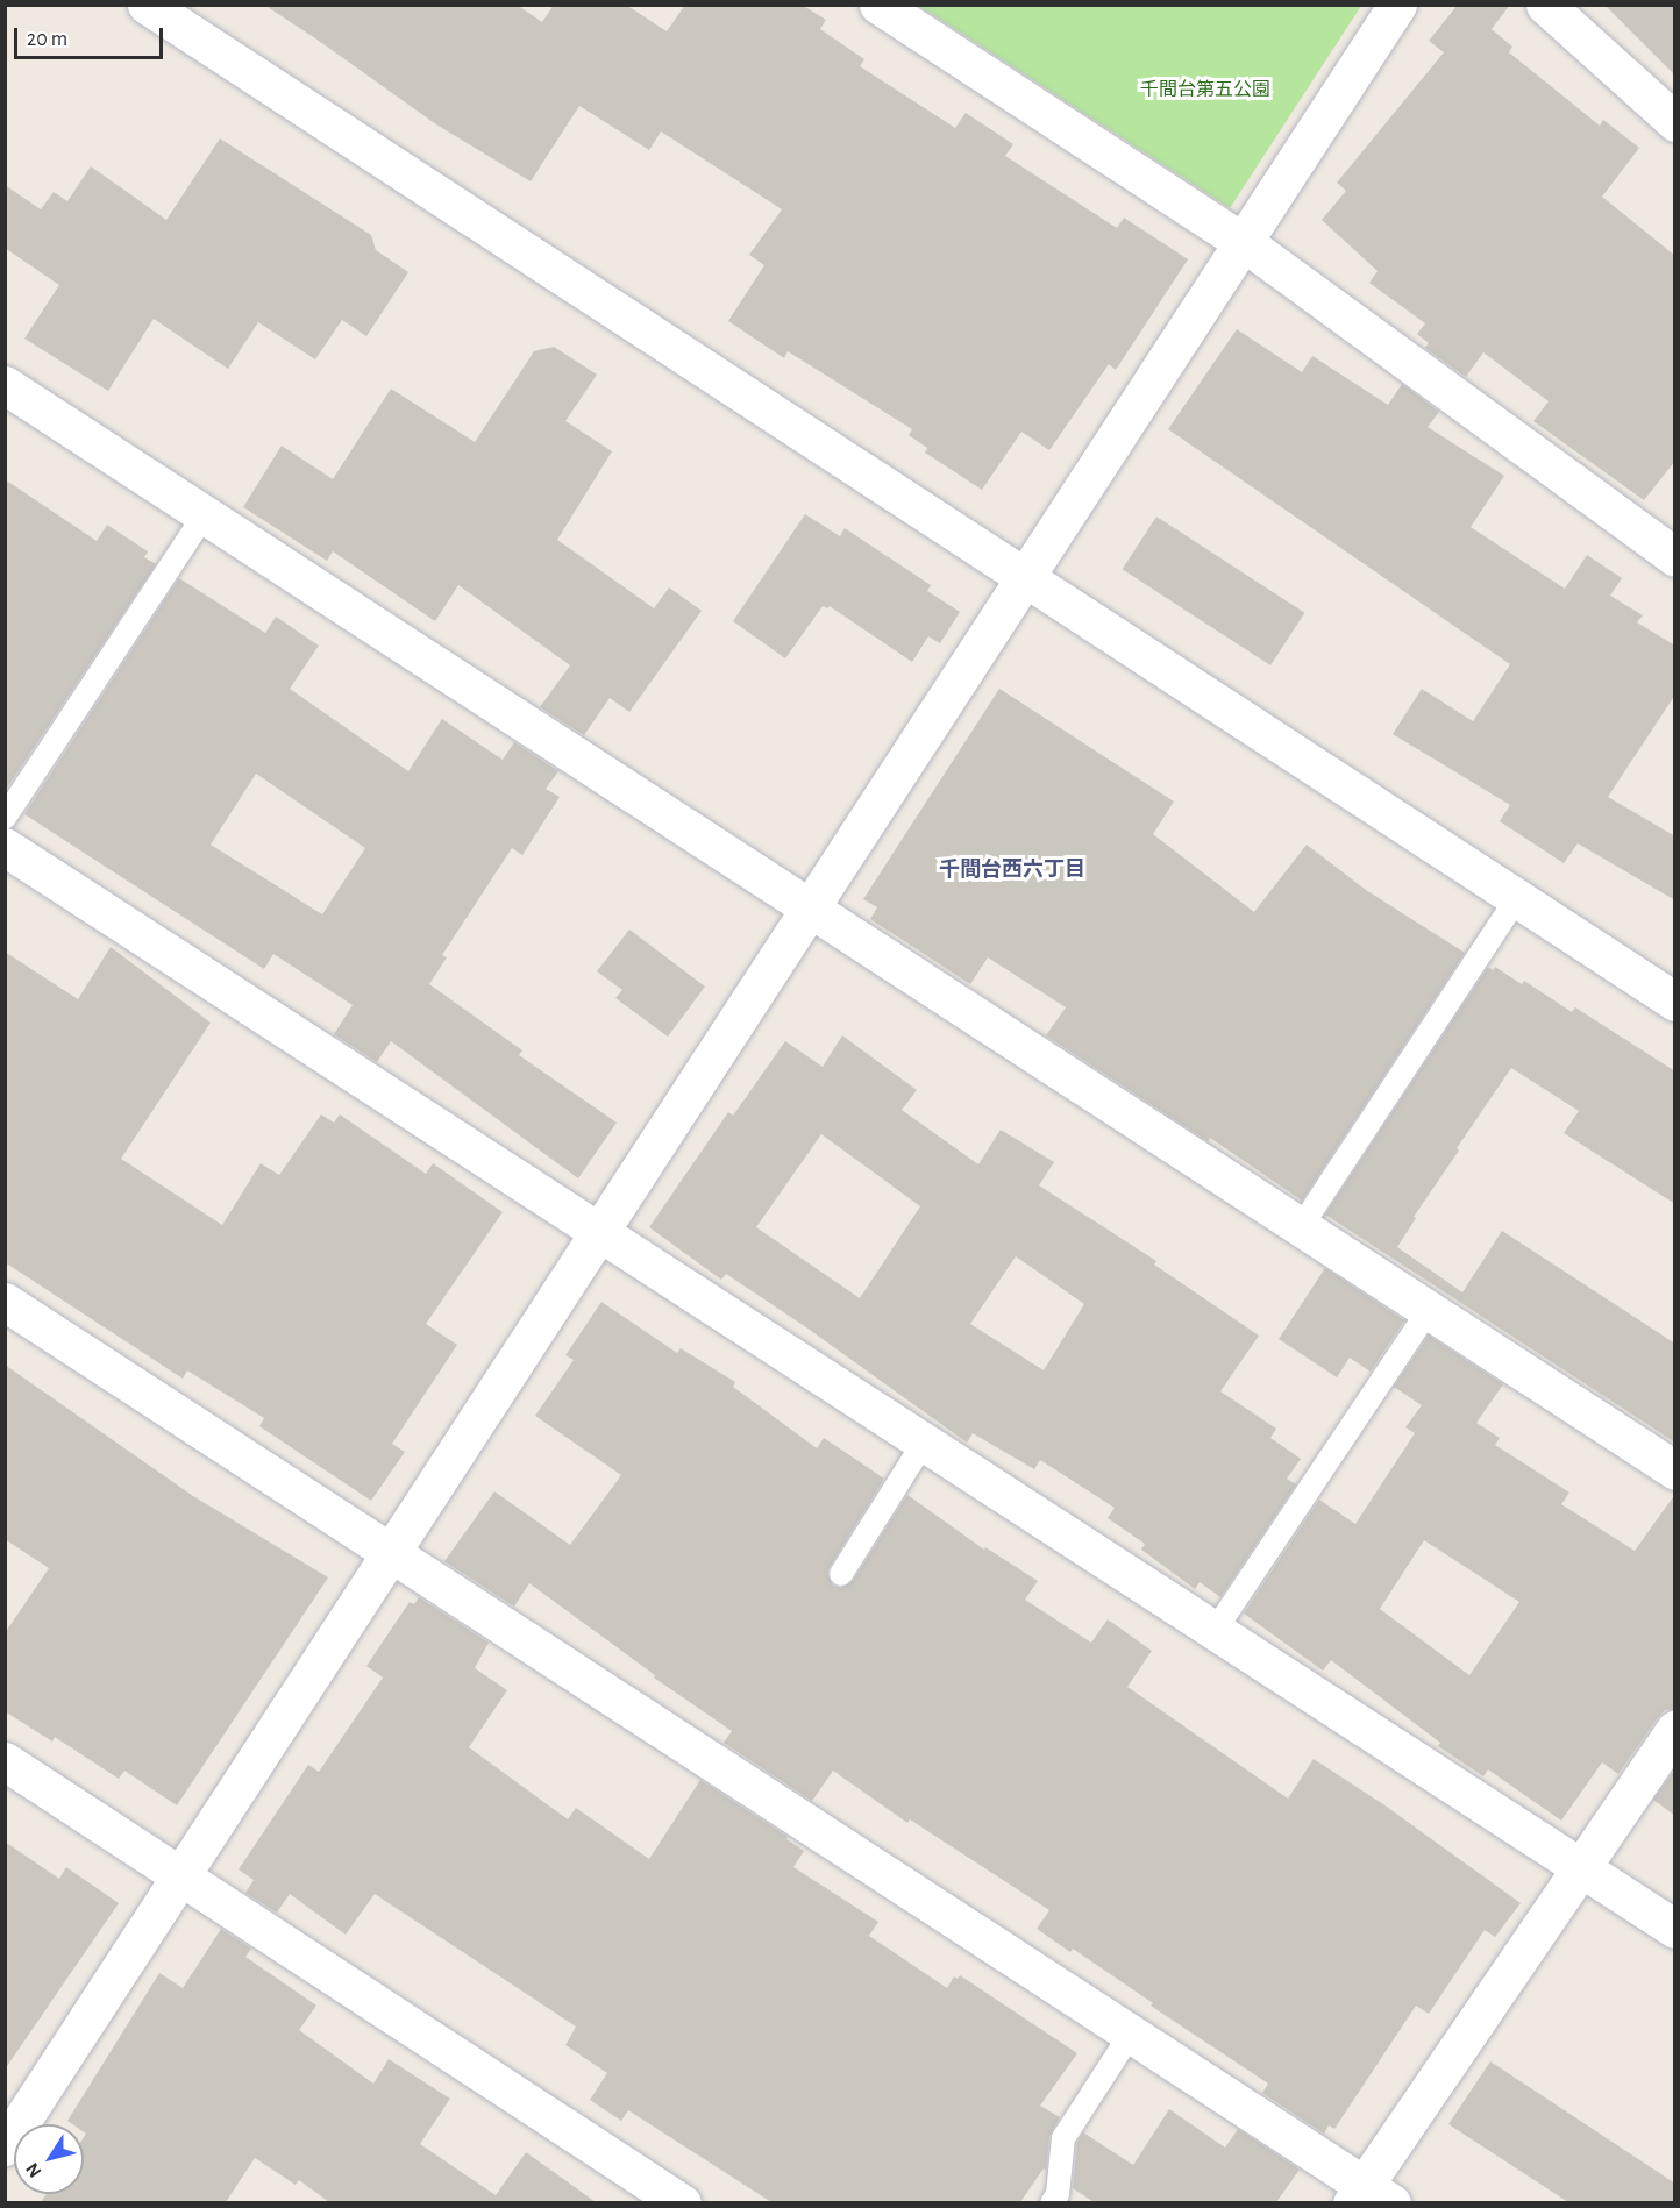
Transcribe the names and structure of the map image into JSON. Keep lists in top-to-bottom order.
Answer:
{
  "districts": ["千間台西六丁目"],
  "parks": ["千間台第五公園"],
  "scale_bar": "20 m",
  "north": "bottom left"
}
